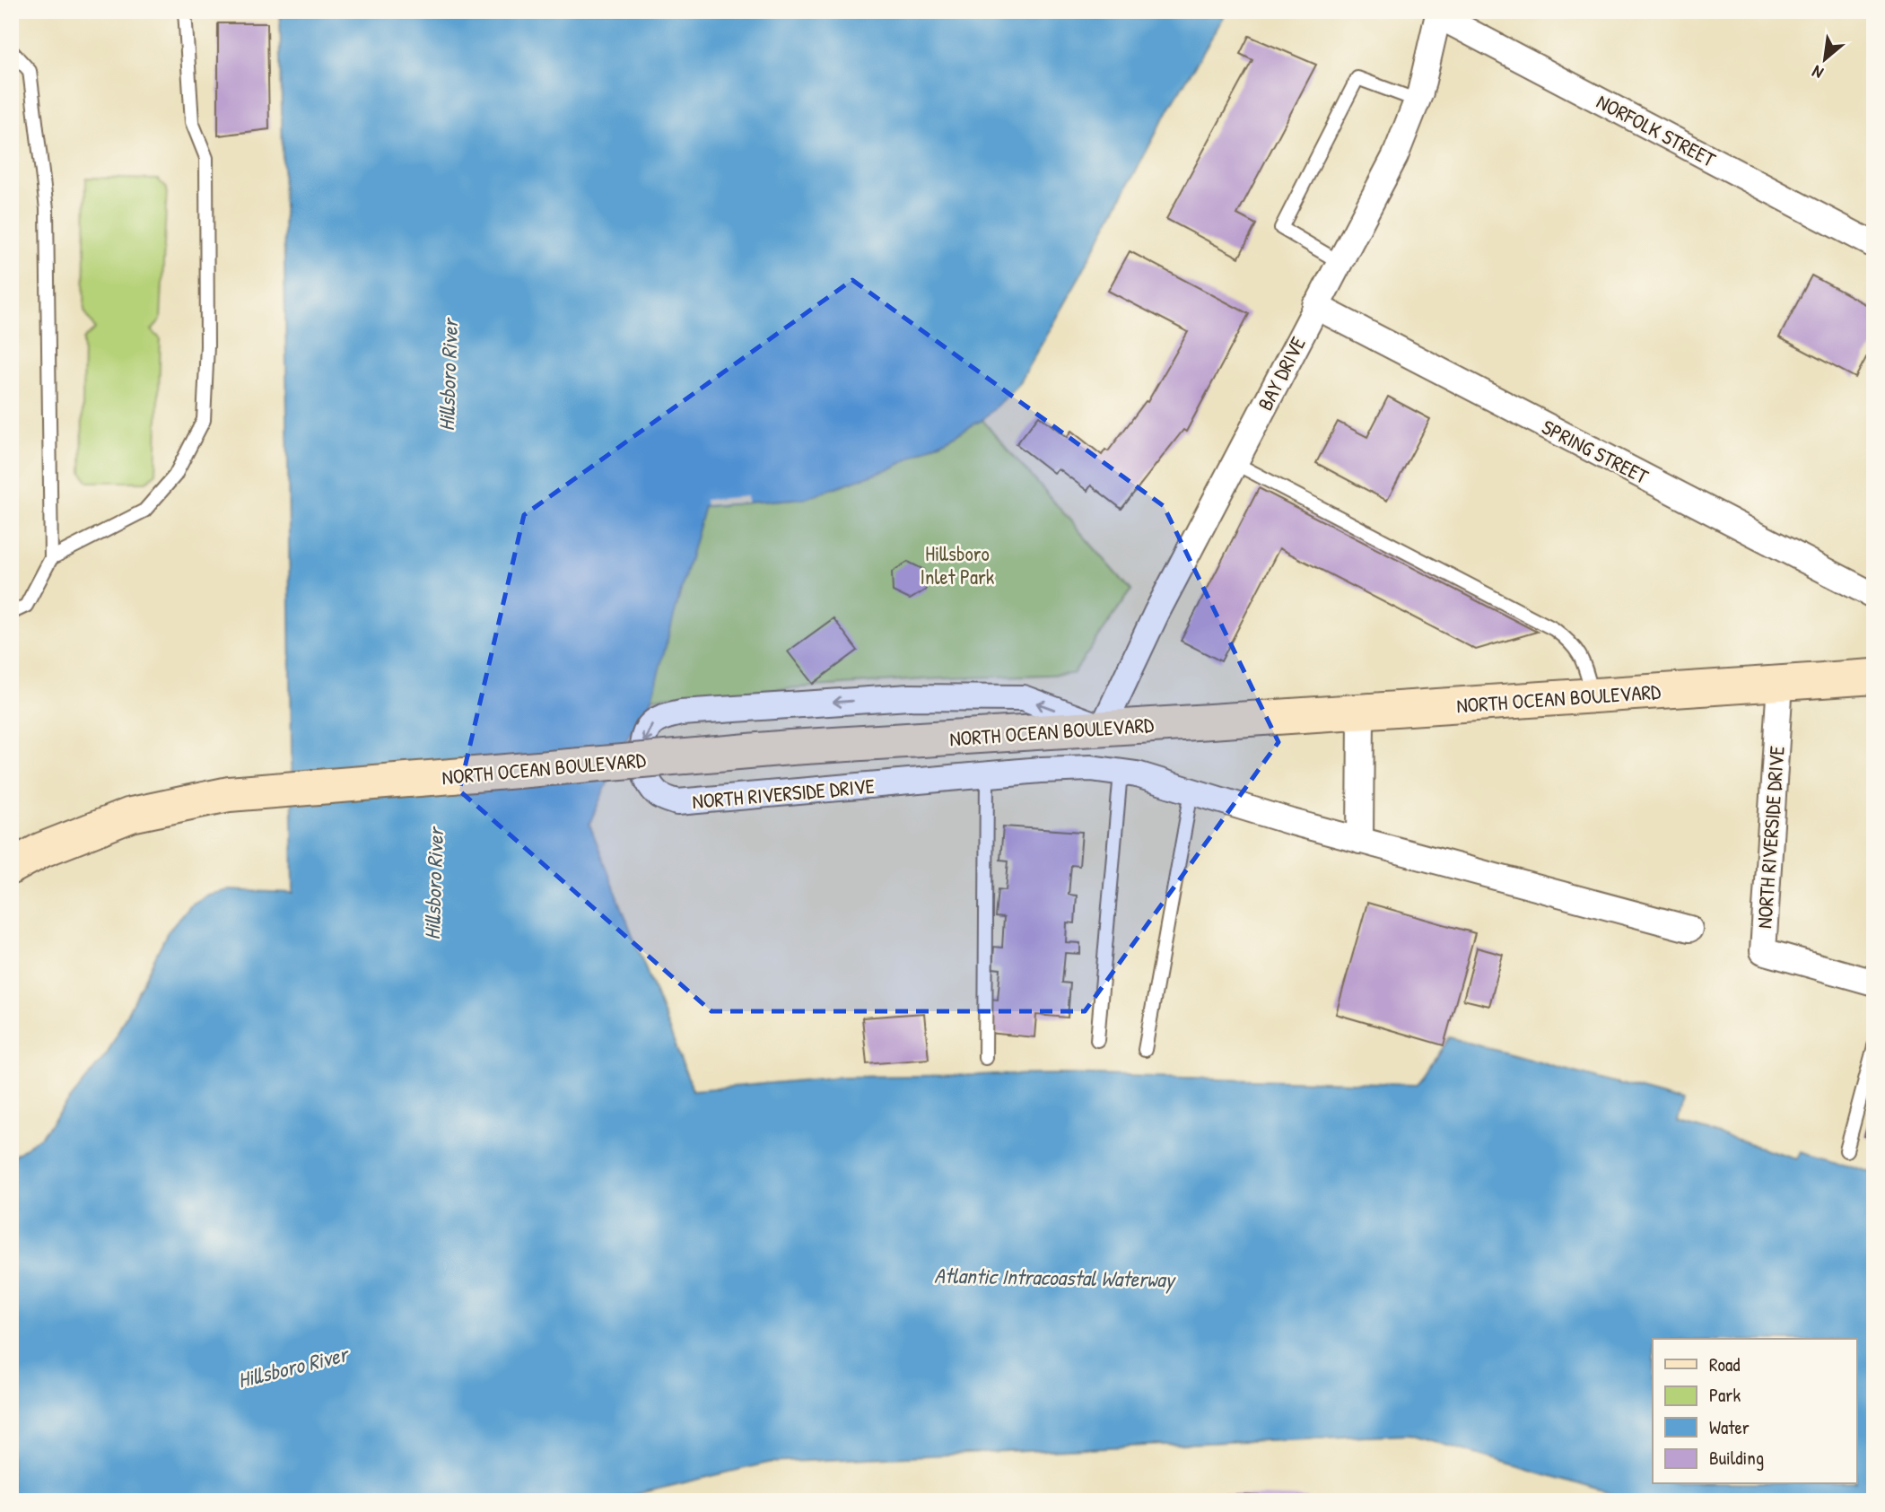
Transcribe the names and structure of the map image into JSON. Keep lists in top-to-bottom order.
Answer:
{
  "streets": {
    "main road": ["NORTH OCEAN BOULEVARD"],
    "street": [
      "NORFOLK STREET",
      "BAY DRIVE",
      "SPRING STREET",
      "NORTH RIVERSIDE DRIVE"
    ]
  },
  "crossings": [
    ["NORFOLK STREET", "BAY DRIVE"],
    ["BAY DRIVE", "SPRING STREET"],
    ["BAY DRIVE", "NORTH OCEAN BOULEVARD"],
    ["BAY DRIVE", "NORTH RIVERSIDE DRIVE"],
    ["NORTH OCEAN BOULEVARD", "NORTH RIVERSIDE DRIVE"]
  ],
  "water": ["Hillsboro River", "Atlantic Intracoastal Waterway"],
  "parks": ["Hillsboro Inlet Park"],
  "legend": [
    "Road",
    "Park",
    "Water",
    "Building"
  ],
  "north": "bottom left"
}
